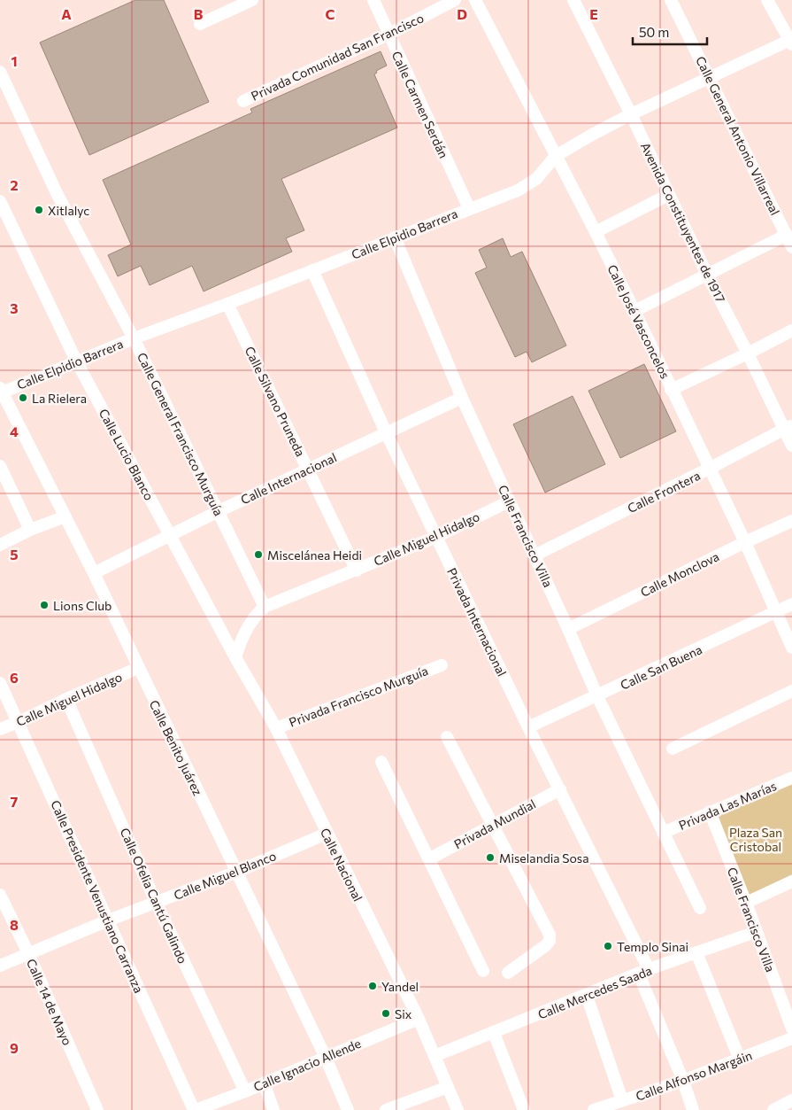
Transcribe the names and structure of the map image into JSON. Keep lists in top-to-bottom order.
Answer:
{
  "streets": {
    "street": [
      "Privada Comunidad San Francisco",
      "Calle Carmen Serdán",
      "Calle General Antonio Villarreal",
      "Avenida Constituyentes de 1917",
      "Calle Elpidio Barrera",
      "Calle José Vasconcelos",
      "Calle Silvano Pruneda",
      "Calle General Francisco Murguía",
      "Calle Lucio Blanco",
      "Calle Internacional",
      "Calle Frontera",
      "Calle Francisco Villa",
      "Calle Miguel Hidalgo",
      "Calle Monclova",
      "Privada Internacional",
      "Calle San Buena",
      "Privada Francisco Murguía",
      "Calle Benito Juárez",
      "Privada Las Marías",
      "Privada Mundial",
      "Calle Nacional",
      "Calle Miguel Blanco",
      "Calle Ofelia Cantú Galindo",
      "Calle Presidente Venustiano Carranza",
      "Calle Mercedes Saada",
      "Calle 14 de Mayo",
      "Calle Ignacio Allende",
      "Calle Alfonso Margáin"
    ]
  },
  "crossings": [
    ["Privada Comunidad San Francisco", "Calle Carmen Serdán"],
    ["Calle Carmen Serdán", "Calle Elpidio Barrera"],
    ["Calle General Antonio Villarreal", "Calle Elpidio Barrera"],
    ["Avenida Constituyentes de 1917", "Calle Elpidio Barrera"],
    ["Avenida Constituyentes de 1917", "Calle Frontera"],
    ["Calle Elpidio Barrera", "Calle José Vasconcelos"],
    ["Calle Elpidio Barrera", "Calle Silvano Pruneda"],
    ["Calle Elpidio Barrera", "Calle General Francisco Murguía"],
    ["Calle Elpidio Barrera", "Calle Lucio Blanco"],
    ["Calle Elpidio Barrera", "Calle Francisco Villa"],
    ["Calle Elpidio Barrera", "Privada Internacional"],
    ["Calle Elpidio Barrera", "Calle Benito Juárez"],
    ["Calle José Vasconcelos", "Calle Frontera"],
    ["Calle José Vasconcelos", "Calle Monclova"],
    ["Calle José Vasconcelos", "Calle San Buena"],
    ["Calle Silvano Pruneda", "Calle Internacional"],
    ["Calle Silvano Pruneda", "Calle Miguel Hidalgo"],
    ["Calle General Francisco Murguía", "Calle Internacional"],
    ["Calle General Francisco Murguía", "Calle Miguel Hidalgo"],
    ["Calle Lucio Blanco", "Calle Internacional"],
    ["Calle Lucio Blanco", "Calle Miguel Hidalgo"],
    ["Calle Lucio Blanco", "Calle Nacional"],
    ["Calle Internacional", "Calle Francisco Villa"],
    ["Calle Internacional", "Privada Internacional"],
    ["Calle Internacional", "Calle Benito Juárez"],
    ["Calle Frontera", "Calle Francisco Villa"],
    ["Calle Francisco Villa", "Calle Miguel Hidalgo"],
    ["Calle Francisco Villa", "Calle Monclova"],
    ["Calle Francisco Villa", "Calle San Buena"],
    ["Calle Francisco Villa", "Privada Las Marías"],
    ["Calle Francisco Villa", "Calle Mercedes Saada"],
    ["Calle Miguel Hidalgo", "Privada Internacional"],
    ["Calle Miguel Hidalgo", "Calle Benito Juárez"],
    ["Calle Miguel Hidalgo", "Calle Nacional"],
    ["Calle Miguel Hidalgo", "Calle Ofelia Cantú Galindo"],
    ["Calle Miguel Hidalgo", "Calle Presidente Venustiano Carranza"],
    ["Privada Internacional", "Calle San Buena"],
    ["Privada Internacional", "Privada Mundial"],
    ["Privada Internacional", "Calle Mercedes Saada"],
    ["Privada Francisco Murguía", "Calle Nacional"],
    ["Calle Benito Juárez", "Calle Miguel Blanco"],
    ["Calle Benito Juárez", "Calle Ignacio Allende"],
    ["Calle Nacional", "Calle Miguel Blanco"],
    ["Calle Nacional", "Calle Mercedes Saada"],
    ["Calle Nacional", "Calle Ignacio Allende"],
    ["Calle Miguel Blanco", "Calle Ofelia Cantú Galindo"],
    ["Calle Miguel Blanco", "Calle Presidente Venustiano Carranza"],
    ["Calle Miguel Blanco", "Calle 14 de Mayo"],
    ["Calle Ofelia Cantú Galindo", "Calle Ignacio Allende"],
    ["Calle Presidente Venustiano Carranza", "Calle Ignacio Allende"]
  ],
  "parks": ["Plaza San Cristobal"],
  "places": [
    "Xitlalyc",
    "La Rielera",
    "Miscelánea Heidi",
    "Lions Club",
    "Miselandia Sosa",
    "Templo Sinai",
    "Yandel",
    "Six"
  ],
  "scale_bar": "50 m",
  "grid": {
    "columns": [
      "A",
      "B",
      "C",
      "D",
      "E"
    ],
    "rows": [
      "1",
      "2",
      "3",
      "4",
      "5",
      "6",
      "7",
      "8",
      "9"
    ]
  }
}
